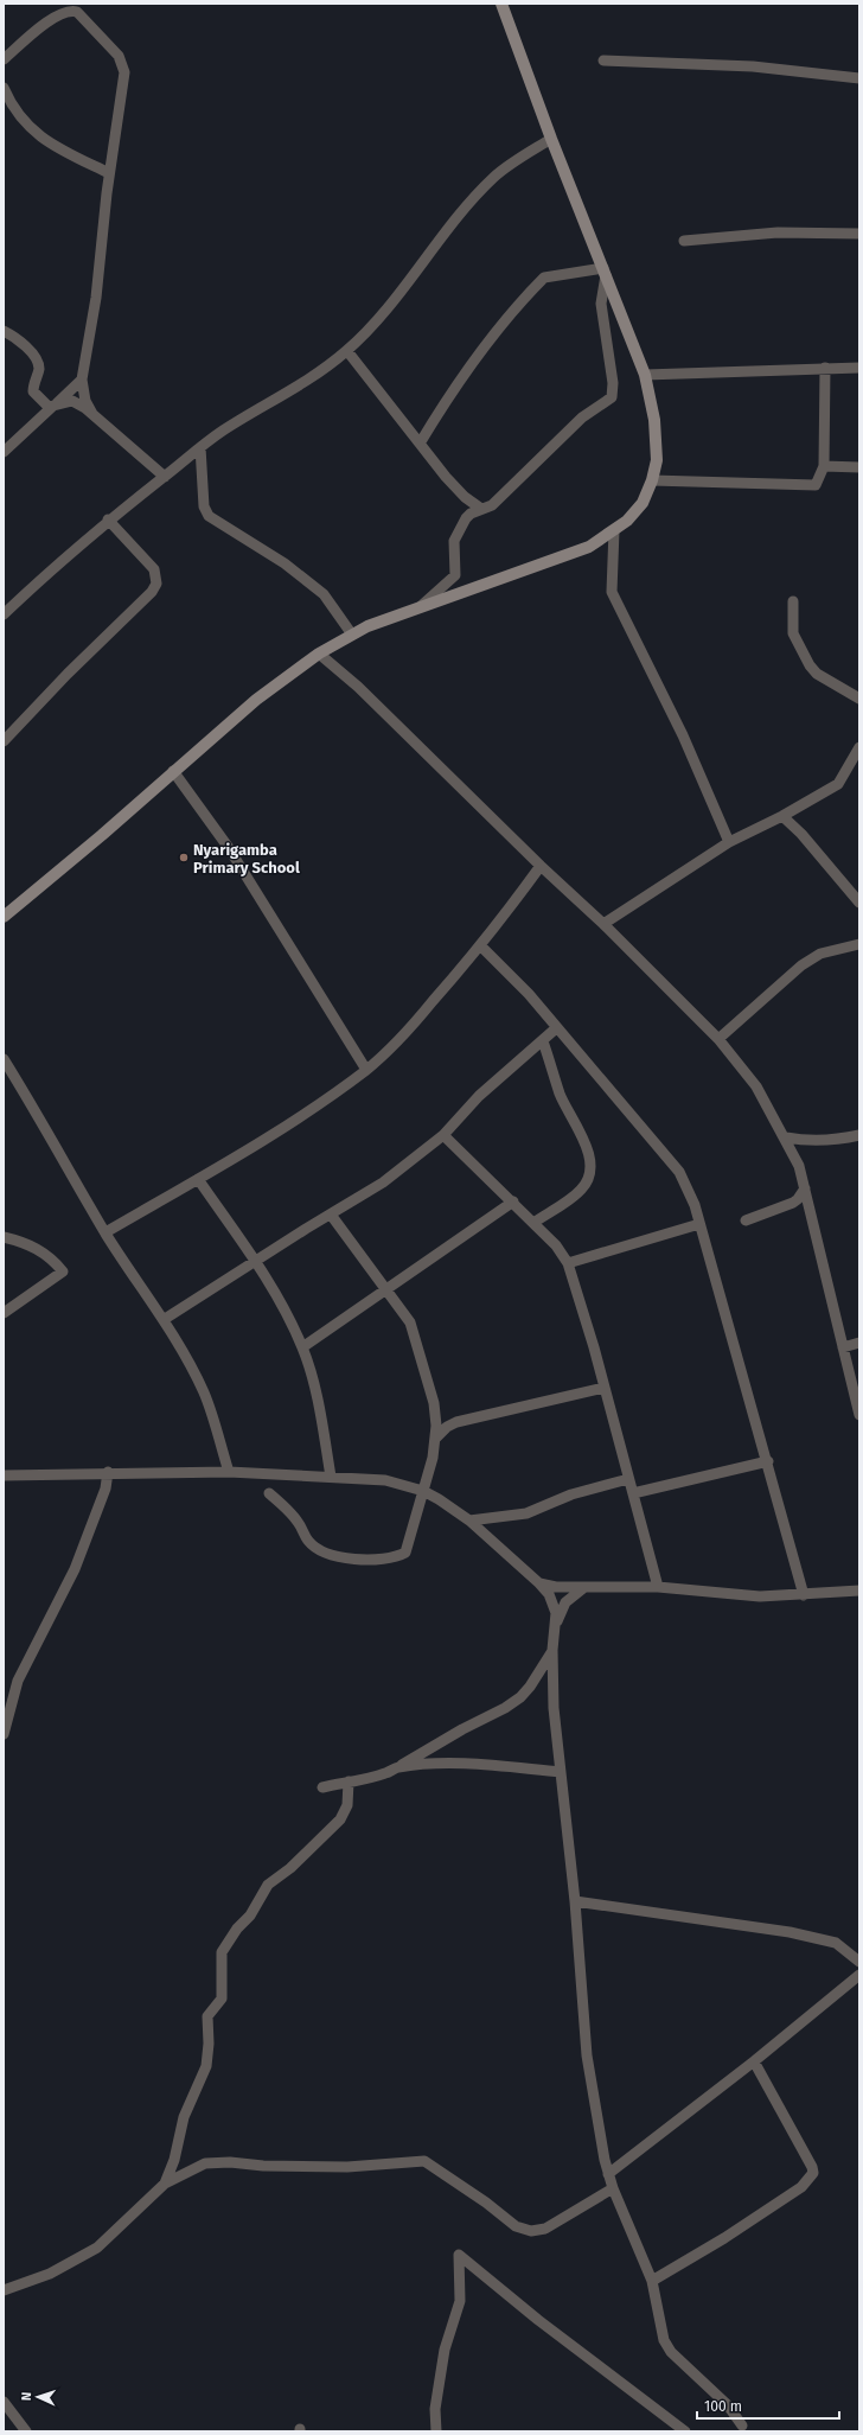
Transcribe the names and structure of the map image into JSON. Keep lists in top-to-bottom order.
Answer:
{
  "places": ["Nyarigamba Primary School"],
  "scale_bar": "100 m",
  "north": "left"
}
